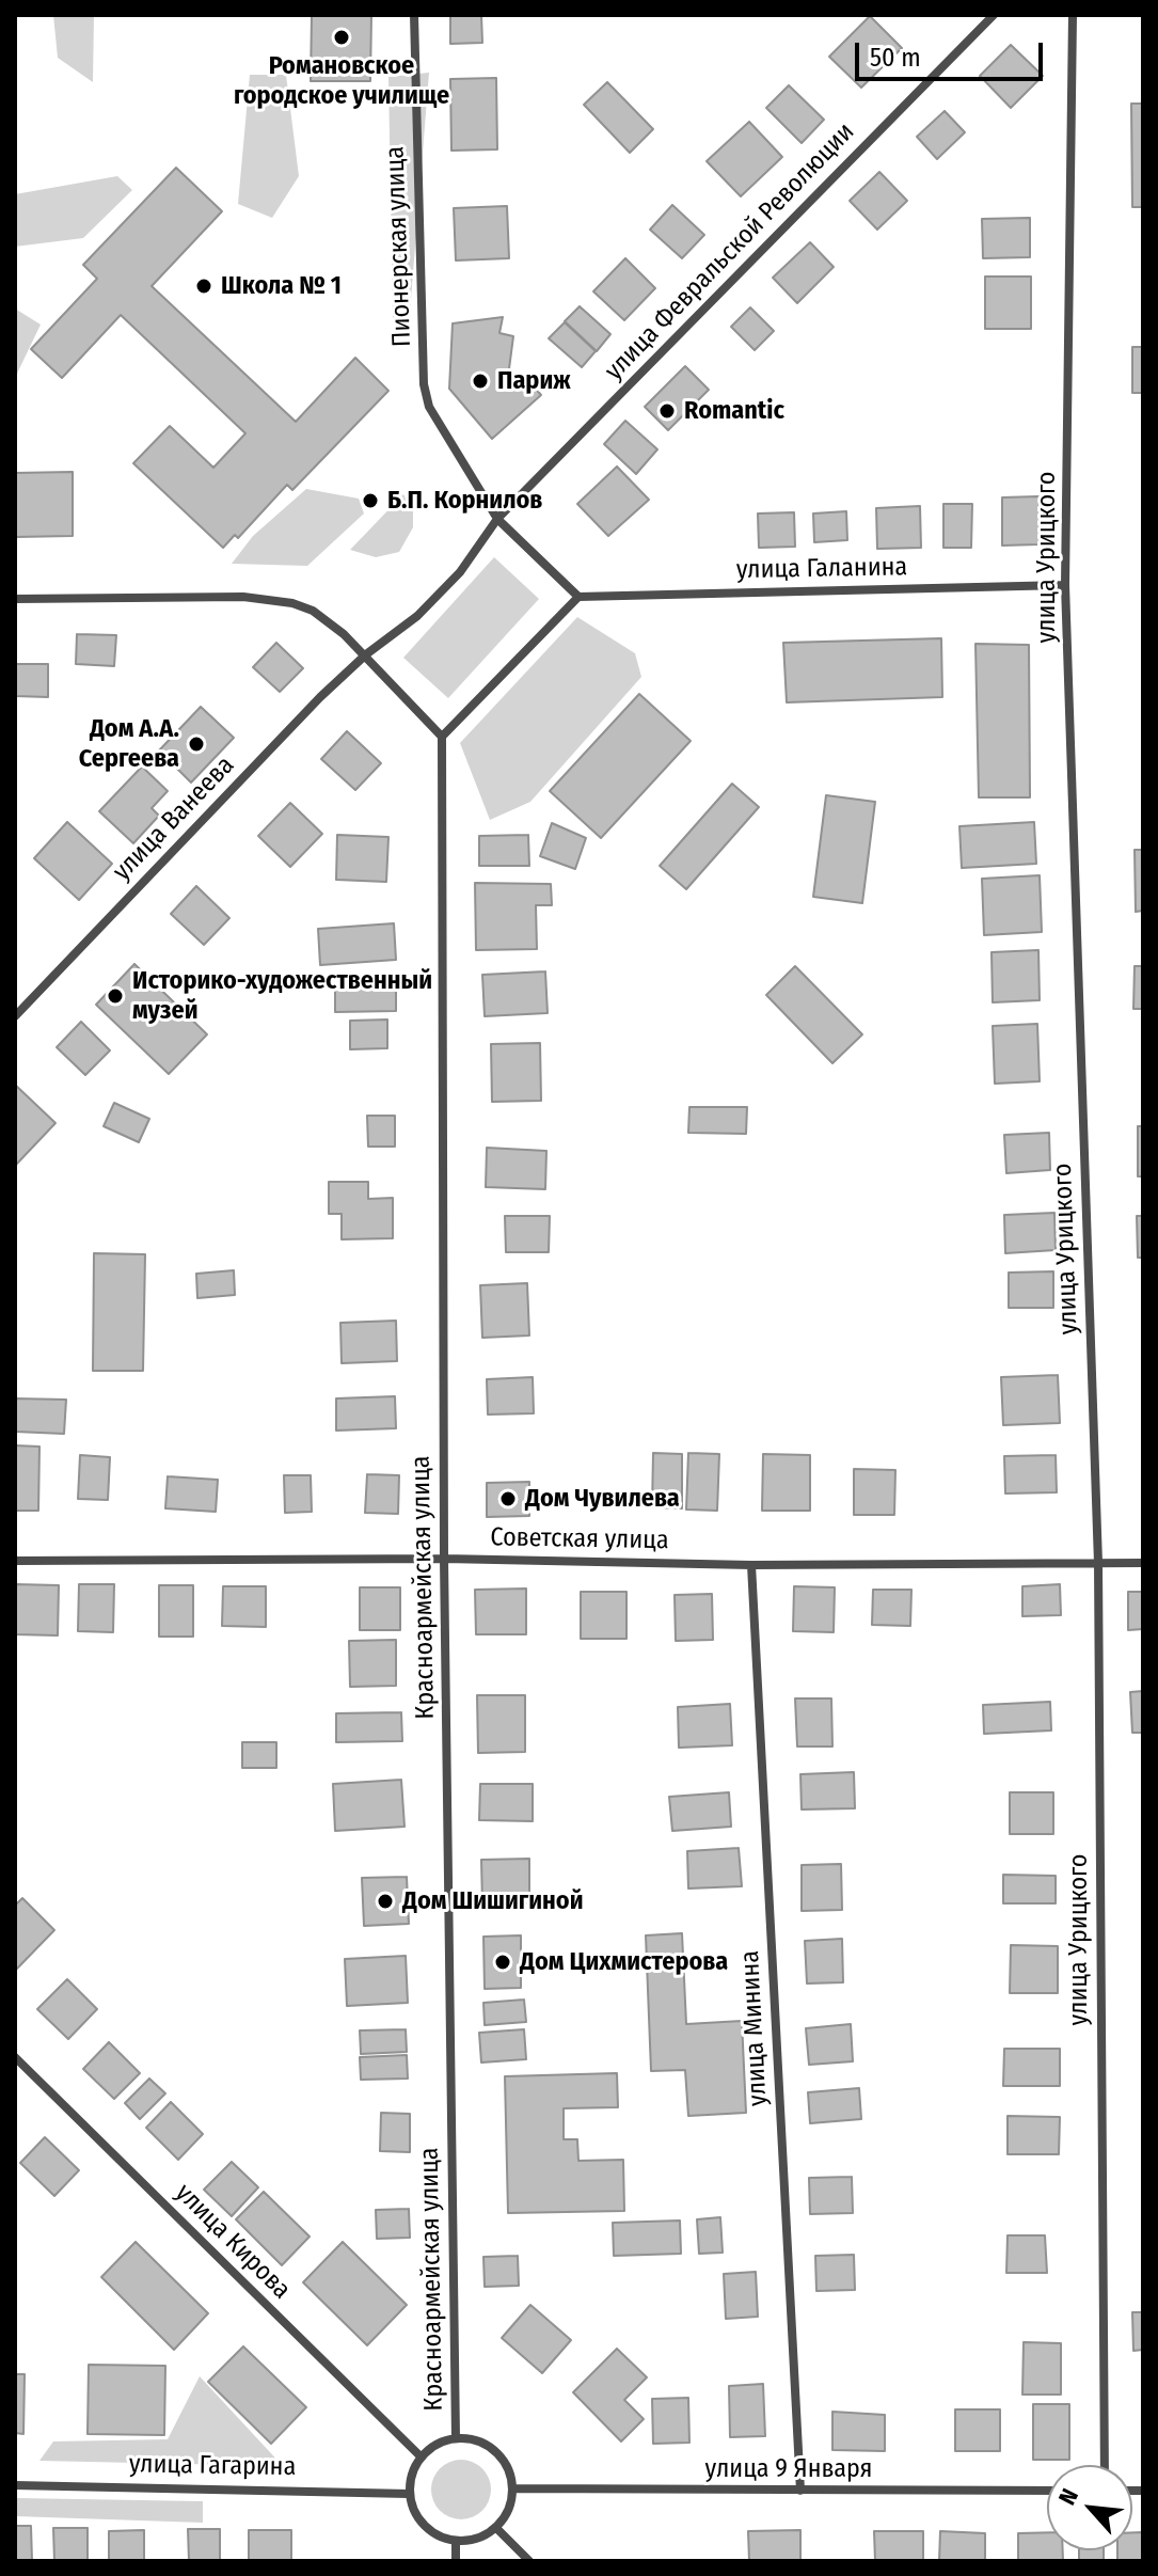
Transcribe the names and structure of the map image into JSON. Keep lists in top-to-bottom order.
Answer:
{
  "streets": {
    "street": [
      "Пионерская улица",
      "улица Февральской Революции",
      "улица Урицкого",
      "улица Галанина",
      "улица Ванеева",
      "Советская улица",
      "Красноармейская улица",
      "улица Минина",
      "улица Кирова",
      "улица Гагарина",
      "улица 9 Января"
    ]
  },
  "crossings": [
    ["Пионерская улица", "улица Февральской Революции"],
    ["Пионерская улица", "улица Галанина"],
    ["улица Февральской Революции", "улица Ванеева"],
    ["улица Урицкого", "улица Галанина"],
    ["улица Урицкого", "Советская улица"],
    ["Советская улица", "Красноармейская улица"],
    ["Советская улица", "улица Минина"],
    ["Красноармейская улица", "улица Кирова"],
    ["Красноармейская улица", "улица Гагарина"],
    ["Красноармейская улица", "улица 9 Января"],
    ["улица Минина", "улица 9 Января"],
    ["улица Кирова", "улица Гагарина"],
    ["улица Кирова", "улица 9 Января"],
    ["улица Гагарина", "улица 9 Января"]
  ],
  "places": [
    "Романовское городское училище",
    "Школа № 1",
    "Париж",
    "Romantic",
    "Б.П. Корнилов",
    "Дом А.А. Сергеева",
    "Историко-художественный музей",
    "Дом Чувилева",
    "Дом Шишигиной",
    "Дом Цихмистерова"
  ],
  "scale_bar": "50 m",
  "north": "top left"
}
